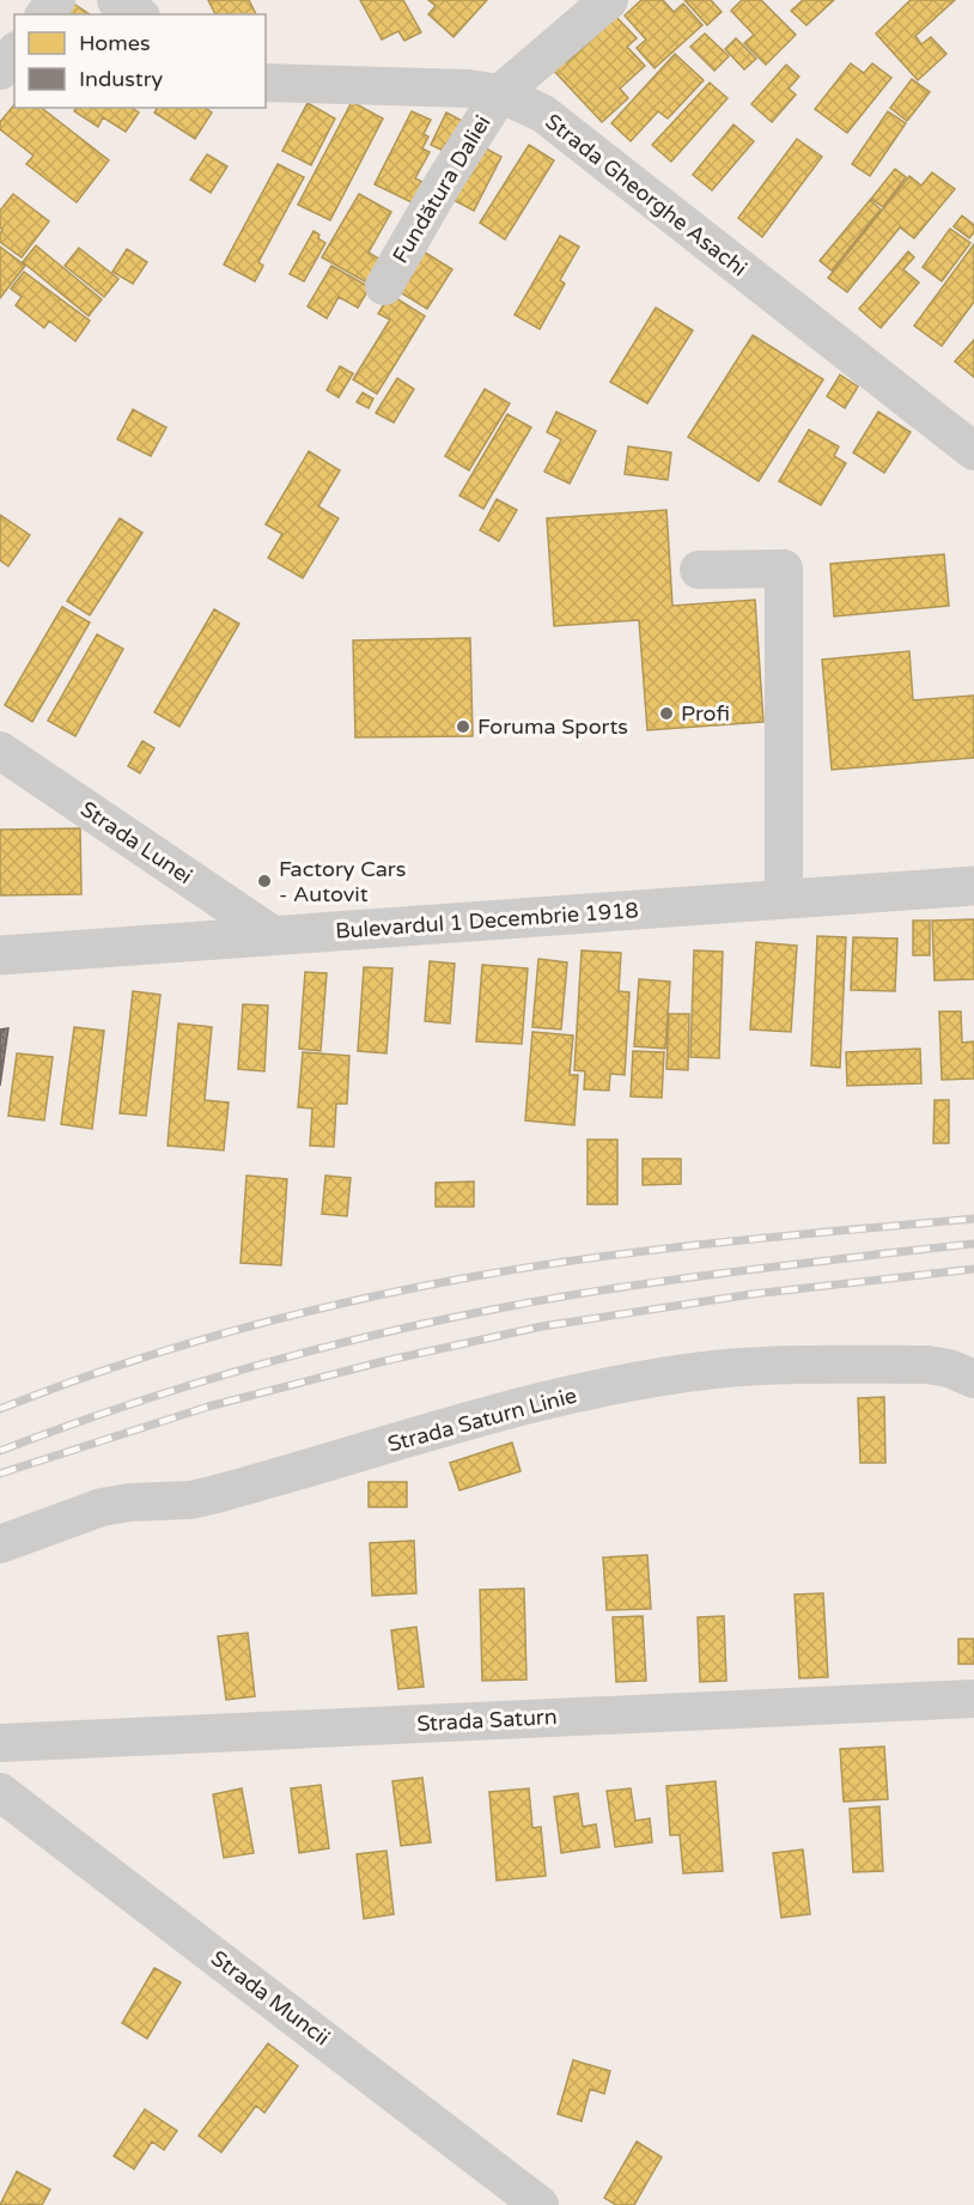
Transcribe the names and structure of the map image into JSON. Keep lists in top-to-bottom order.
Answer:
{
  "streets": {
    "main road": ["Bulevardul 1 Decembrie 1918"],
    "street": [
      "Fundătura Daliei",
      "Strada Gheorghe Asachi",
      "Strada Lunei",
      "Strada Saturn Linie",
      "Strada Saturn",
      "Strada Muncii"
    ]
  },
  "crossings": [
    ["Fundătura Daliei", "Strada Gheorghe Asachi"],
    ["Strada Lunei", "Bulevardul 1 Decembrie 1918"]
  ],
  "places": ["Profi", "Foruma Sports", "Factory Cars - Autovit"],
  "legend": ["Homes", "Industry"]
}
